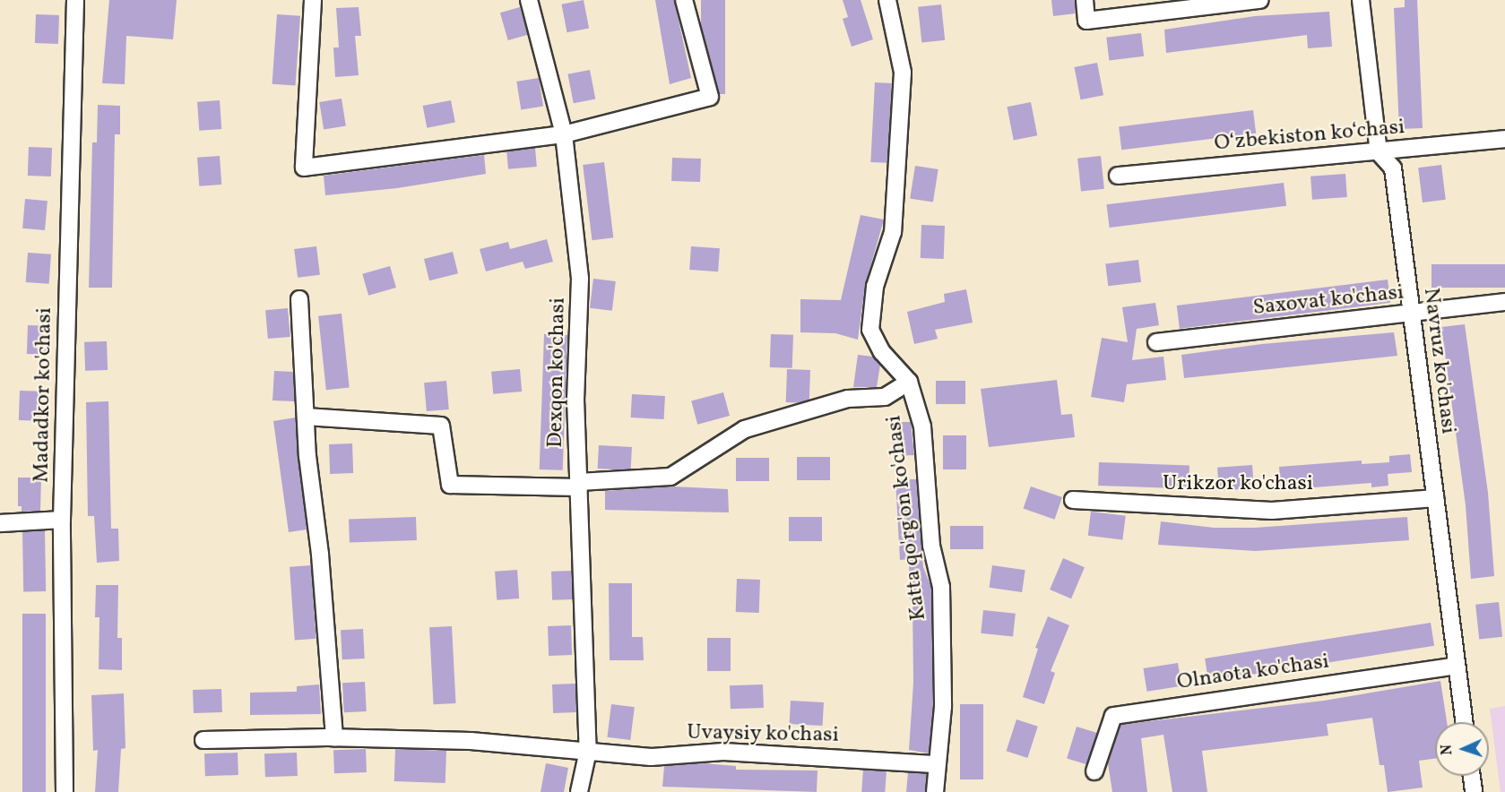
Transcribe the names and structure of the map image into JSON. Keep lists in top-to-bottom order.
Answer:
{
  "streets": {
    "street": [
      "O‘zbekiston ko‘chasi",
      "Saxovat ko'chasi",
      "Navruz ko'chasi",
      "Dexqon ko'chasi",
      "Madadkor ko'chasi",
      "Urikzor ko'chasi",
      "Katta qo'rg'on ko'chasi",
      "Olnaota ko'chasi",
      "Uvaysiy ko'chasi"
    ]
  },
  "crossings": [
    ["O‘zbekiston ko‘chasi", "Navruz ko'chasi"],
    ["Saxovat ko'chasi", "Navruz ko'chasi"],
    ["Navruz ko'chasi", "Urikzor ko'chasi"],
    ["Navruz ko'chasi", "Olnaota ko'chasi"],
    ["Dexqon ko'chasi", "Uvaysiy ko'chasi"],
    ["Katta qo'rg'on ko'chasi", "Uvaysiy ko'chasi"]
  ],
  "north": "left"
}
